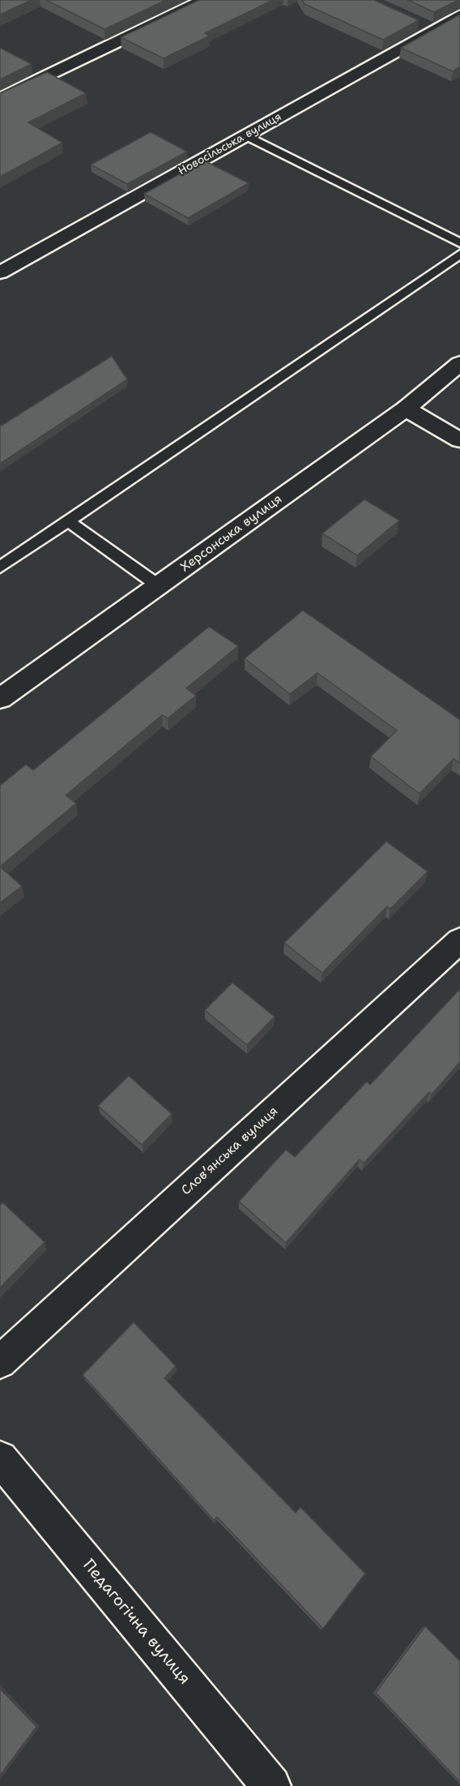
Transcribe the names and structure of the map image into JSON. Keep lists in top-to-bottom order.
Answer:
{
  "streets": {
    "street": [
      "Новосільська вулиця",
      "Херсонська вулиця",
      "Словʼянська вулиця",
      "Педагогічна вулиця"
    ]
  }
}
